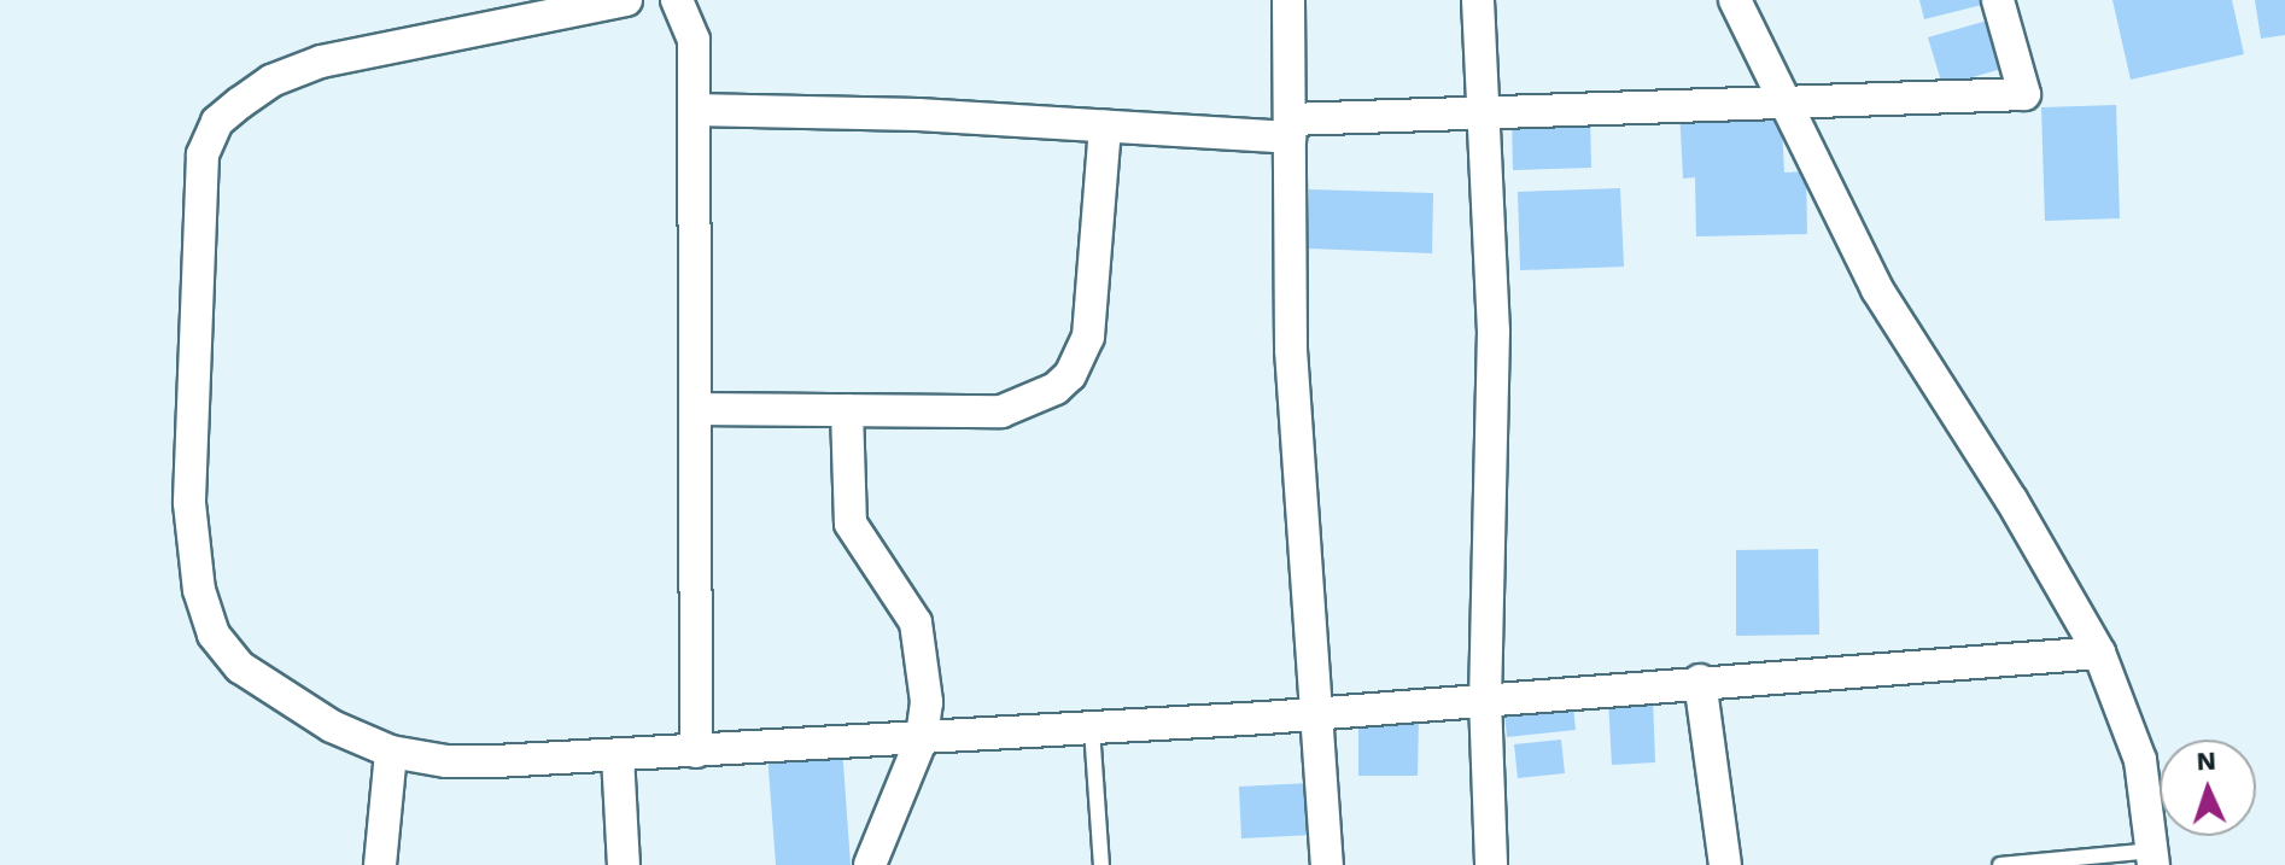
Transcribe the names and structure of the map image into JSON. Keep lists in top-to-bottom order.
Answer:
{
  "north": "top"
}
